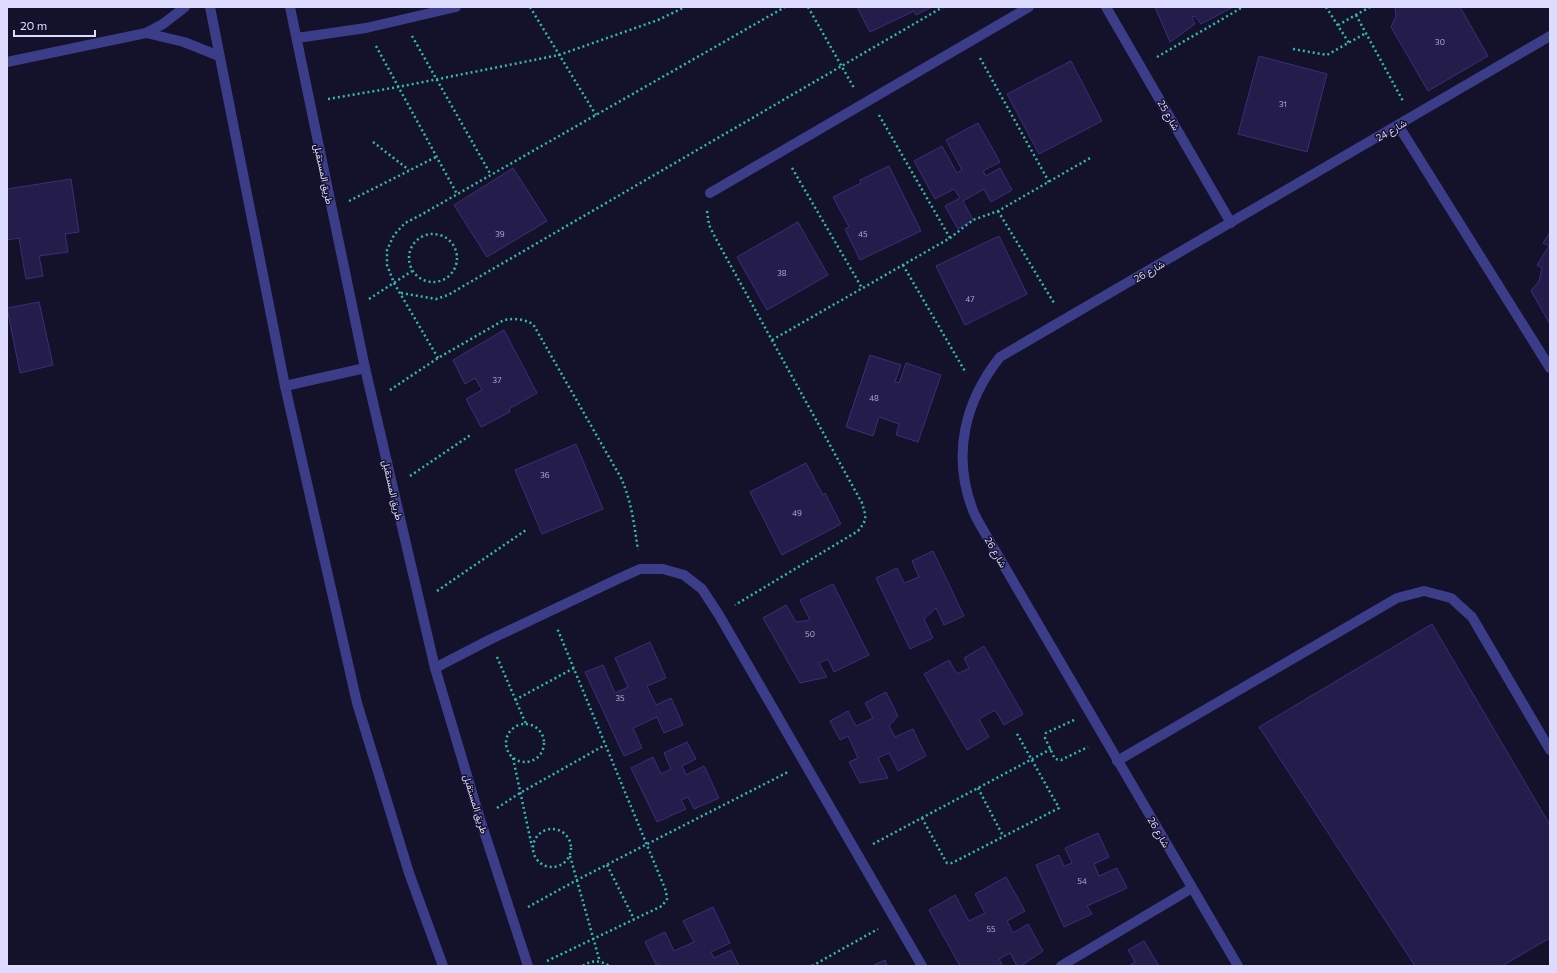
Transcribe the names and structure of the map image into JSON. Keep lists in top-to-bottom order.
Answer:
{
  "streets": {
    "street": [
      "شارع 25",
      "شارع 24",
      "طريق المستقبل",
      "شارع 26"
    ]
  },
  "crossings": [
    ["شارع 25", "شارع 24"],
    ["شارع 25", "شارع 26"],
    ["شارع 24", "شارع 26"]
  ],
  "house_numbers": [
    "30",
    "31",
    "39",
    "45",
    "38",
    "47",
    "37",
    "48",
    "36",
    "49",
    "50",
    "35",
    "54",
    "55"
  ],
  "scale_bar": "20 m"
}
